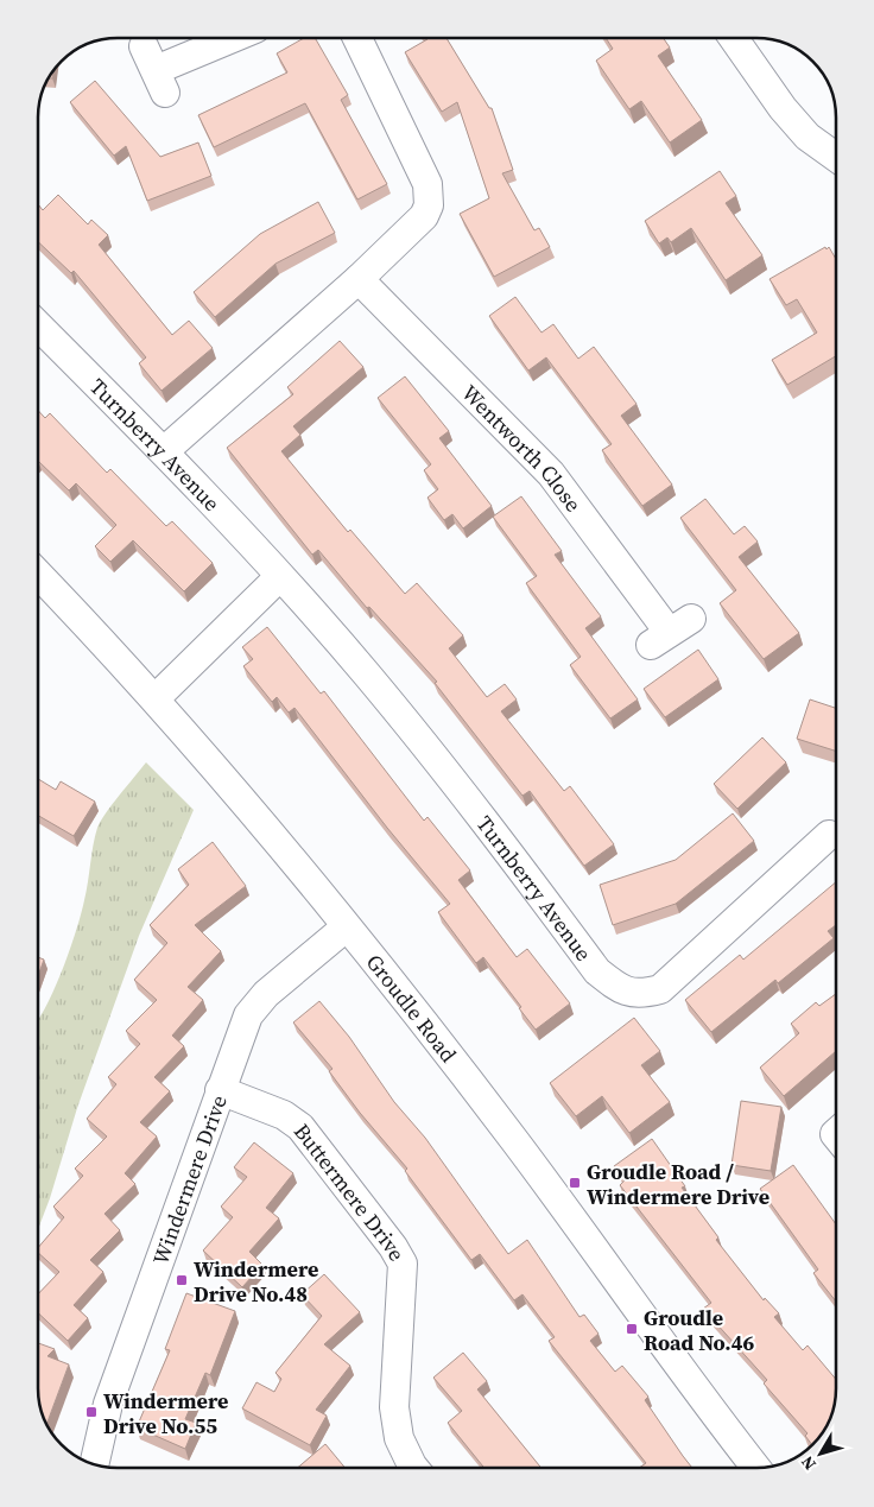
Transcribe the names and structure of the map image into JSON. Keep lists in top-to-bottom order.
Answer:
{
  "streets": {
    "street": [
      "Turnberry Avenue",
      "Wentworth Close",
      "Groudle Road",
      "Windermere Drive",
      "Buttermere Drive"
    ]
  },
  "crossings": [
    ["Groudle Road", "Windermere Drive"],
    ["Windermere Drive", "Buttermere Drive"]
  ],
  "places": {
    "transit": [
      "Groudle Road / Windermere Drive",
      "Windermere Drive No.48",
      "Groudle Road No.46",
      "Windermere Drive No.55"
    ]
  },
  "north": "bottom left"
}
